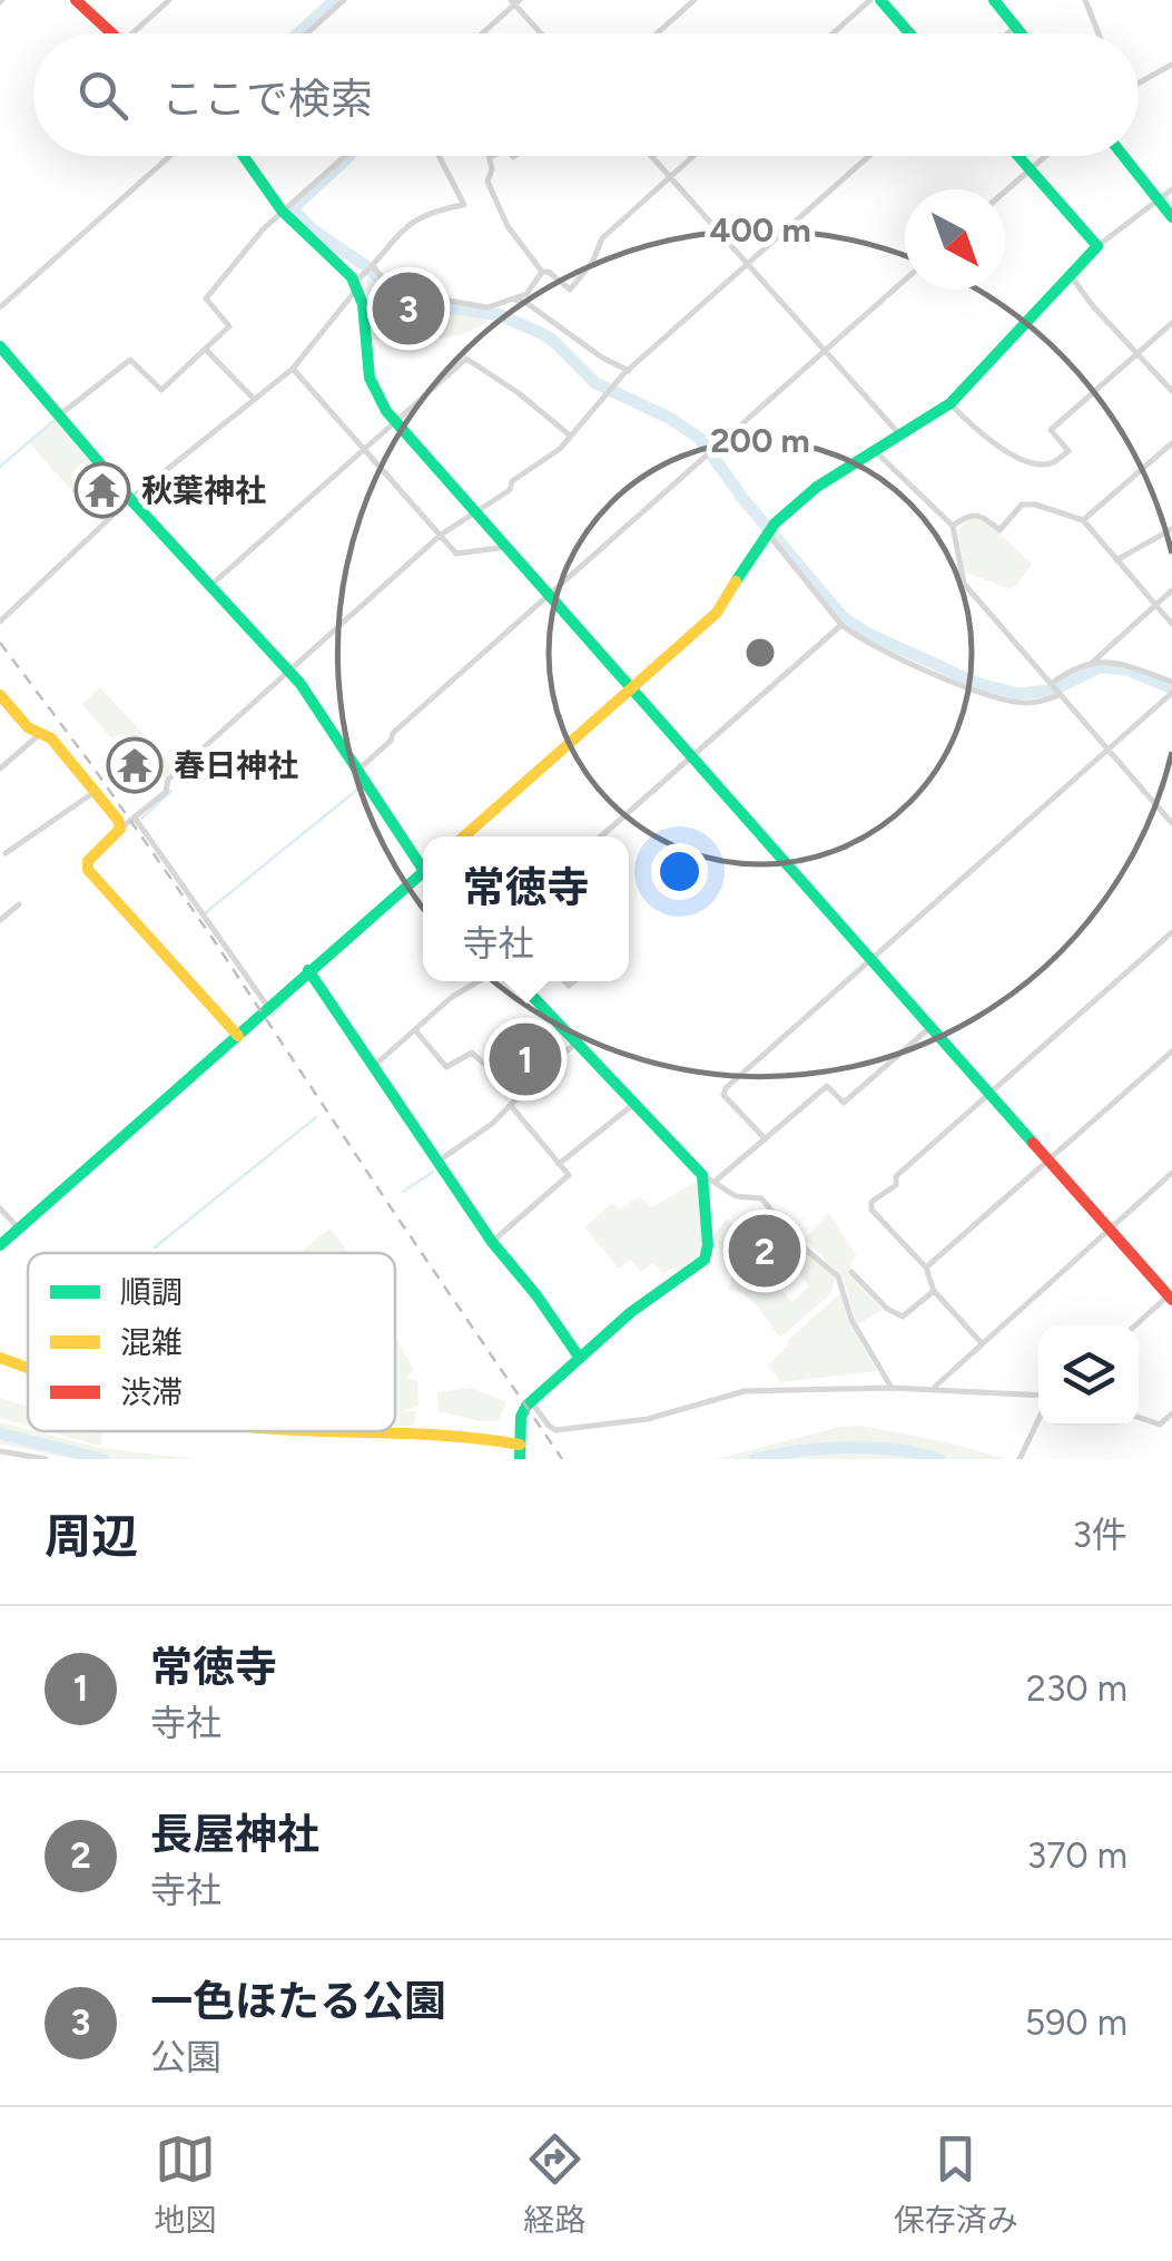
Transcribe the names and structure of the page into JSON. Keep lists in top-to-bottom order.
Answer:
{
  "places": {
    "temple": ["秋葉神社", "春日神社"]
  },
  "legend": ["順調", "混雑", "渋滞"],
  "north": "bottom right",
  "page": {
    "search": "ここで検索",
    "pins": ["3", "1", "2"],
    "popup": ["常徳寺", "寺社"],
    "heading": ["周辺", "3件"],
    "list": [
      {
        "mark": "1",
        "name": "常徳寺",
        "note": "寺社",
        "value": "230 m"
      },
      {
        "mark": "2",
        "name": "長屋神社",
        "note": "寺社",
        "value": "370 m"
      },
      {
        "mark": "3",
        "name": "一色ほたる公園",
        "note": "公園",
        "value": "590 m"
      }
    ],
    "nav": ["地図", "経路", "保存済み"]
  },
  "rings": ["400 m", "200 m"]
}
